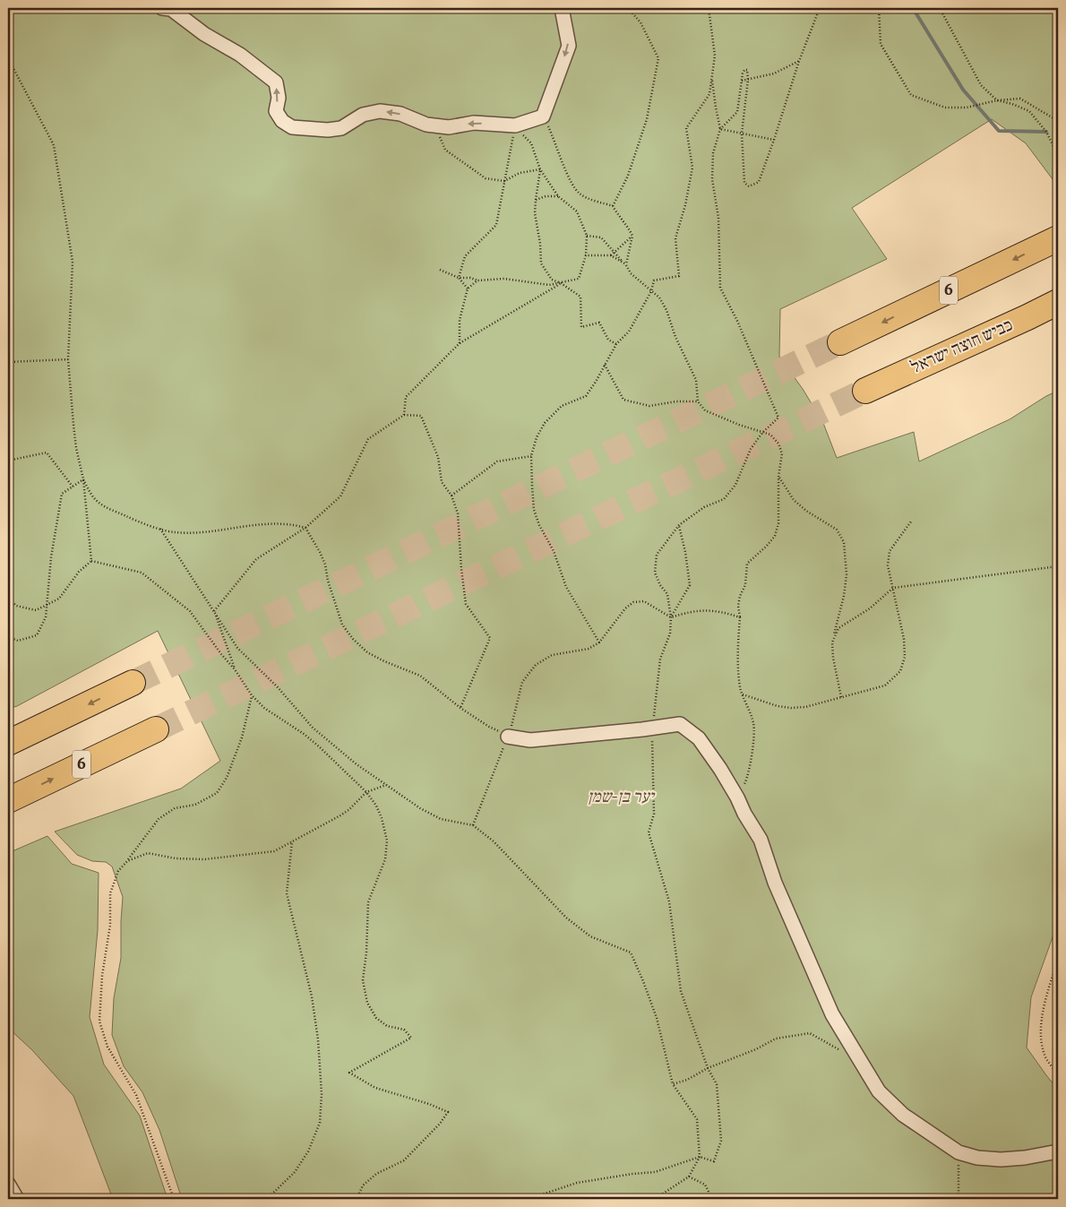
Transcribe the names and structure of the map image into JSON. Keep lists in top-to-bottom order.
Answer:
{
  "streets": {
    "highway": ["6", "כביש חוצה ישראל"]
  },
  "parks": ["יער בן-שמן"]
}
